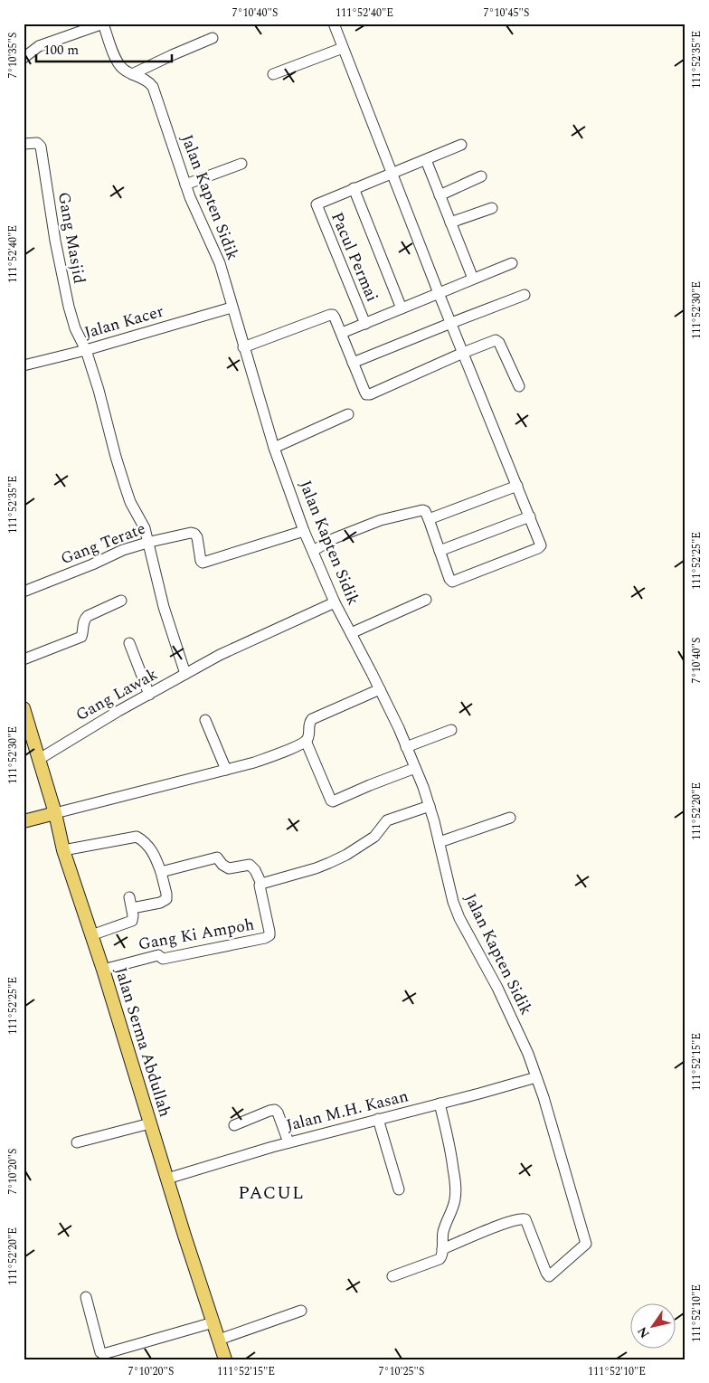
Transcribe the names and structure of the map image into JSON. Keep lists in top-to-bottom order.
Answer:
{
  "streets": {
    "main road": ["Jalan Serma Abdullah"],
    "street": [
      "Jalan Kapten Sidik",
      "Gang Masjid",
      "Pacul Permai",
      "Jalan Kacer",
      "Gang Terate",
      "Gang Lawak",
      "Gang Ki Ampoh",
      "Jalan M.H. Kasan"
    ]
  },
  "crossings": [
    ["Jalan Kapten Sidik", "Jalan Kacer"],
    ["Jalan Kapten Sidik", "Gang Terate"],
    ["Jalan Kapten Sidik", "Gang Lawak"],
    ["Jalan Kapten Sidik", "Jalan M.H. Kasan"],
    ["Gang Masjid", "Jalan Kacer"],
    ["Gang Lawak", "Jalan Serma Abdullah"],
    ["Gang Ki Ampoh", "Jalan Serma Abdullah"],
    ["Jalan Serma Abdullah", "Jalan M.H. Kasan"]
  ],
  "districts": ["PACUL"],
  "scale_bar": "100 m",
  "north": "bottom left",
  "coordinates": [
    "7°10'40\"S",
    "111°52'40\"E",
    "7°10'45\"S",
    "7°10'35\"S",
    "111°52'35\"E",
    "111°52'30\"E",
    "111°52'25\"E",
    "111°52'20\"E",
    "111°52'15\"E",
    "7°10'20\"S",
    "111°52'10\"E",
    "7°10'25\"S"
  ]
}
